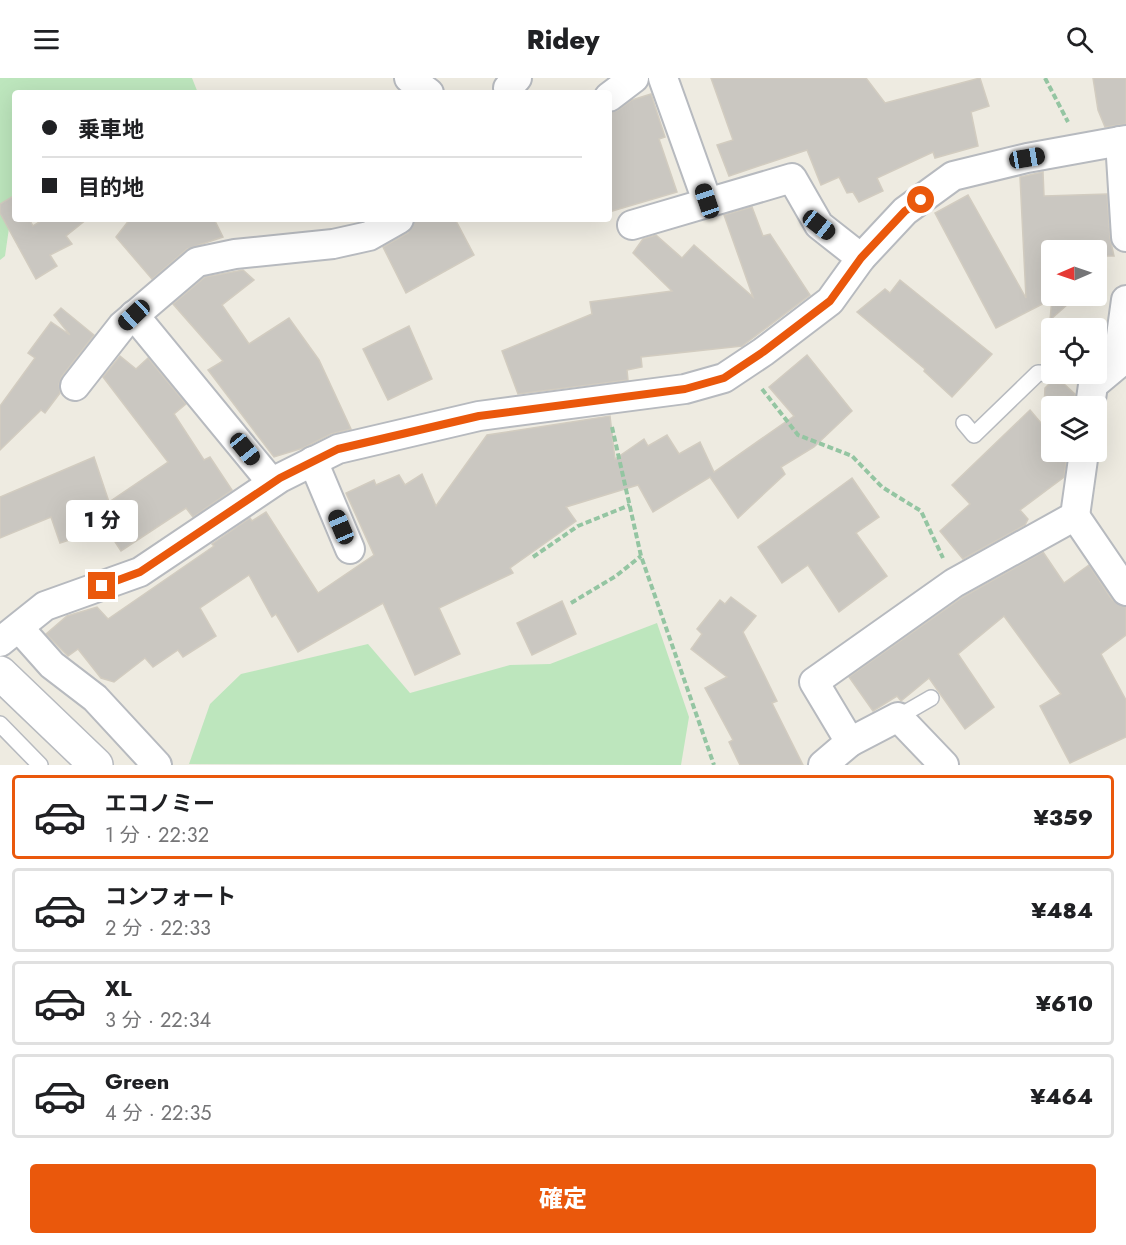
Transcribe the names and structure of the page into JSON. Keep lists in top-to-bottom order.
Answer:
{
  "north": "left",
  "page": {
    "header": "Ridey",
    "banner": ["乗車地", "目的地"],
    "bubble": "1 分",
    "list": [
      {
        "name": "エコノミー",
        "note": "1 分 · 22:32",
        "value": "¥359"
      },
      {
        "name": "コンフォート",
        "note": "2 分 · 22:33",
        "value": "¥484"
      },
      {
        "name": "XL",
        "note": "3 分 · 22:34",
        "value": "¥610"
      },
      {
        "name": "Green",
        "note": "4 分 · 22:35",
        "value": "¥464"
      }
    ],
    "buttons": "確定"
  }
}
